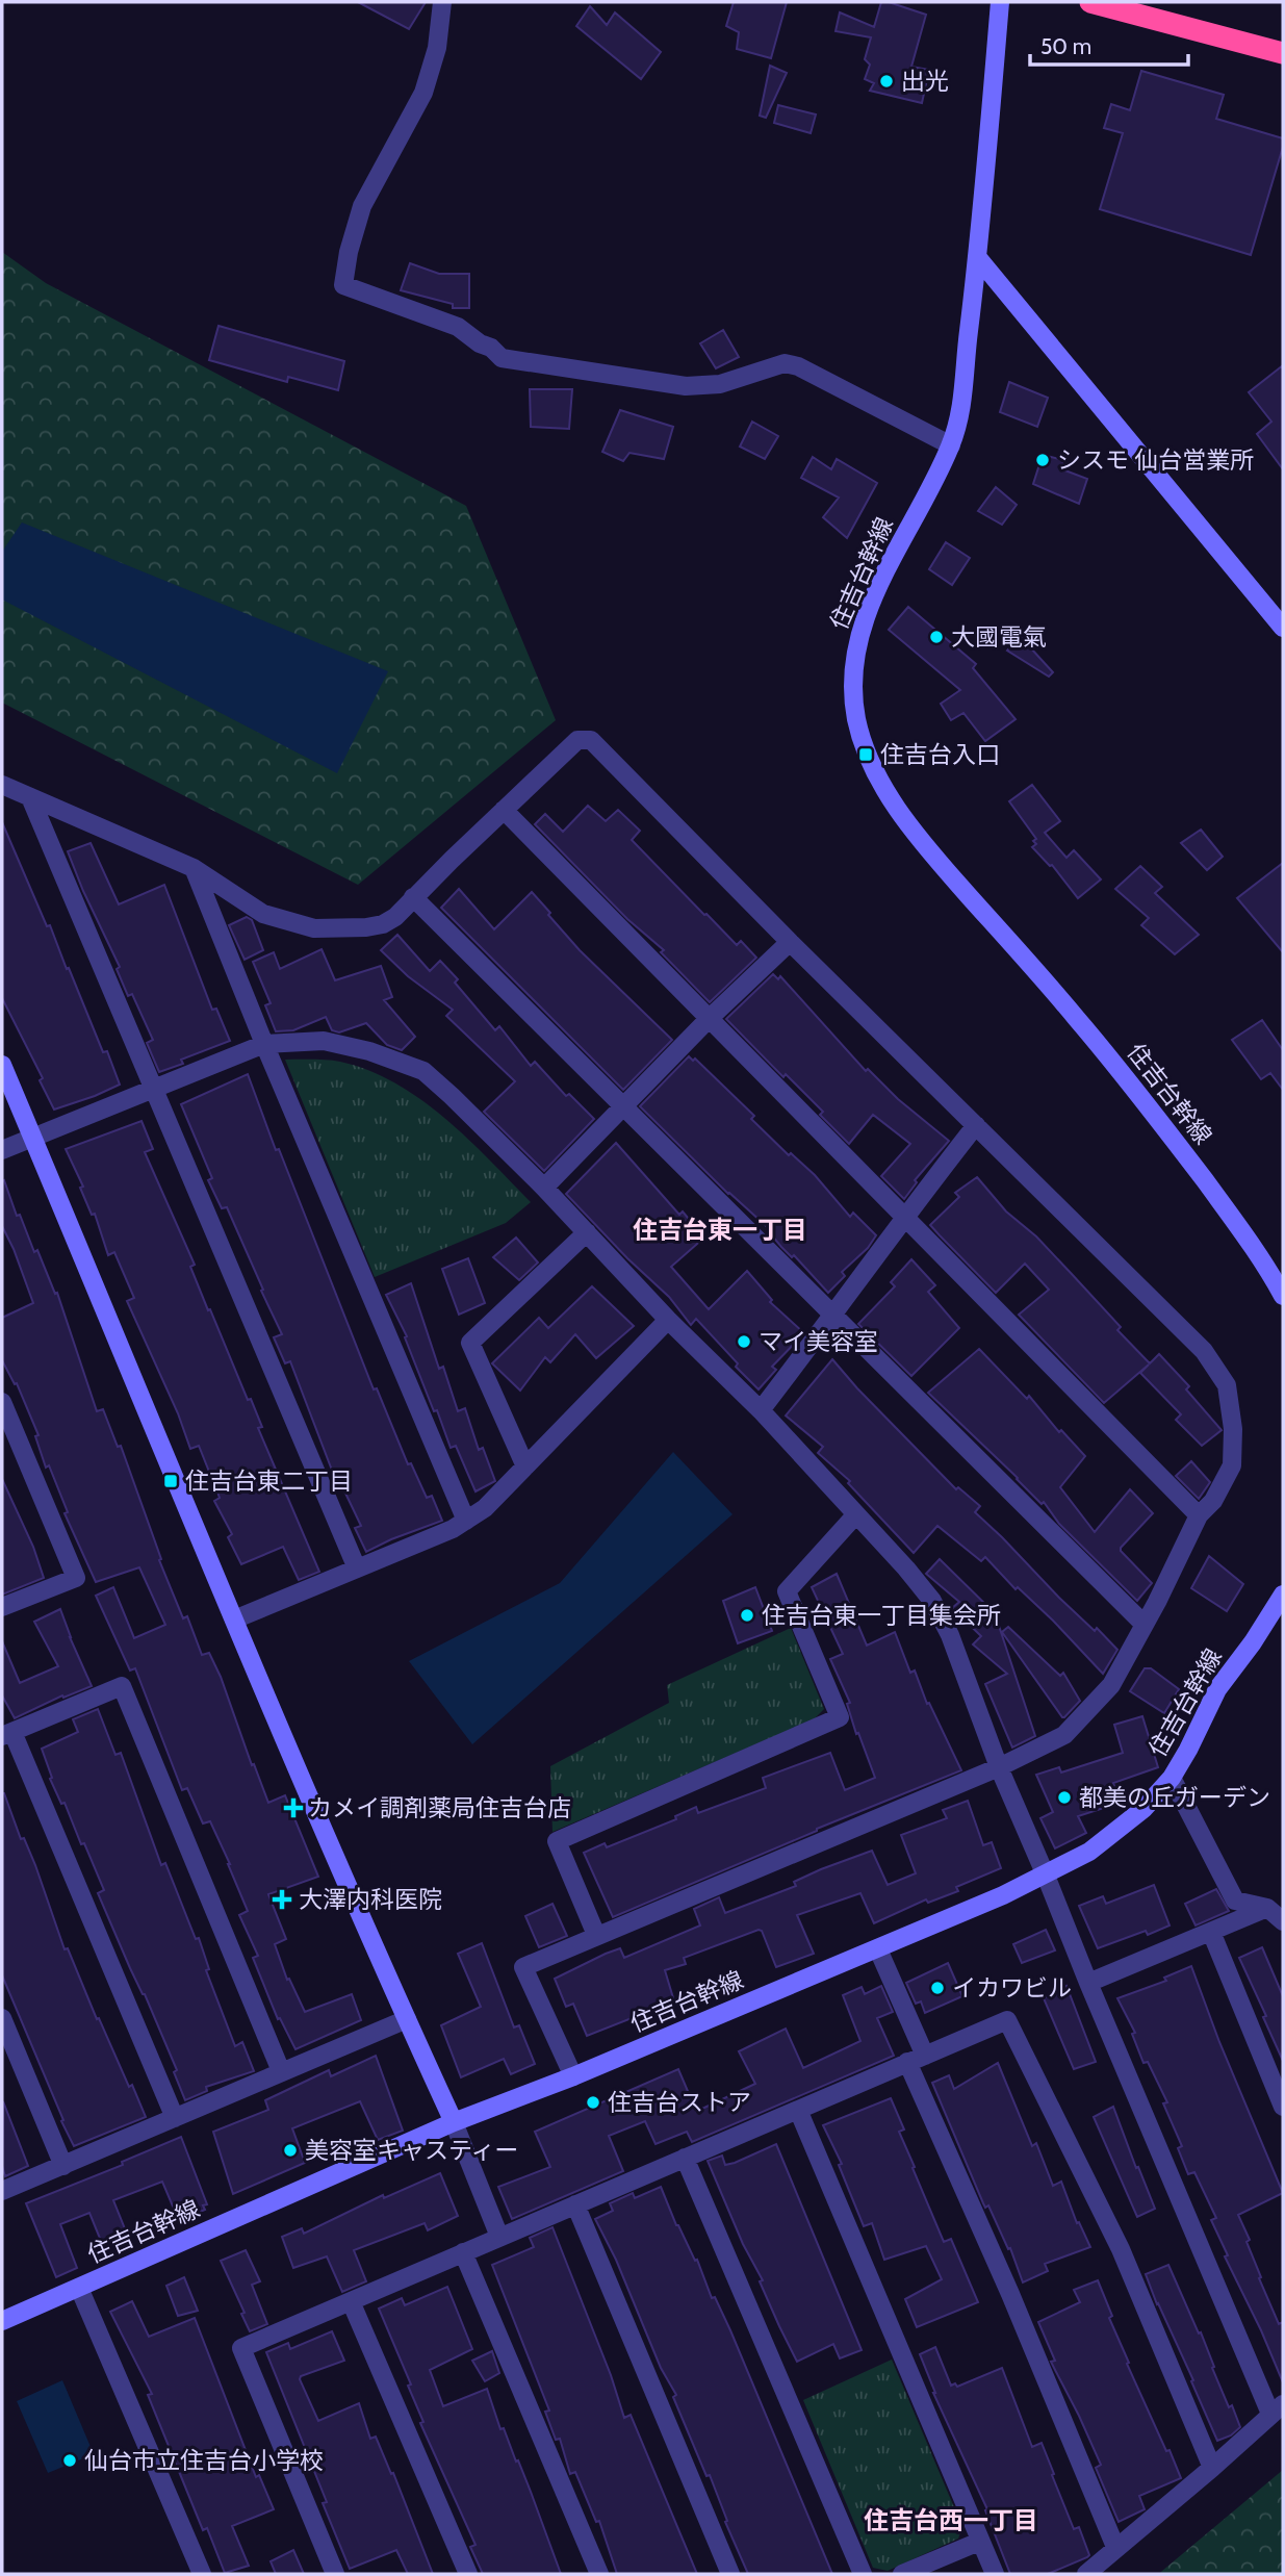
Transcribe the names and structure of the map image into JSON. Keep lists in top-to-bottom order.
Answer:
{
  "streets": {
    "street": ["住吉台幹線"]
  },
  "districts": ["住吉台東一丁目", "住吉台西一丁目"],
  "places": {
    "other": [
      "出光",
      "シスモ 仙台営業所",
      "大國電氣",
      "マイ美容室",
      "住吉台東一丁目集会所",
      "都美の丘ガーデン",
      "イカワビル",
      "住吉台ストア",
      "美容室キャスティー",
      "仙台市立住吉台小学校"
    ],
    "transit": ["住吉台入口", "住吉台東二丁目"],
    "health": ["カメイ調剤薬局住吉台店", "大澤内科医院"]
  },
  "scale_bar": "50 m"
}
